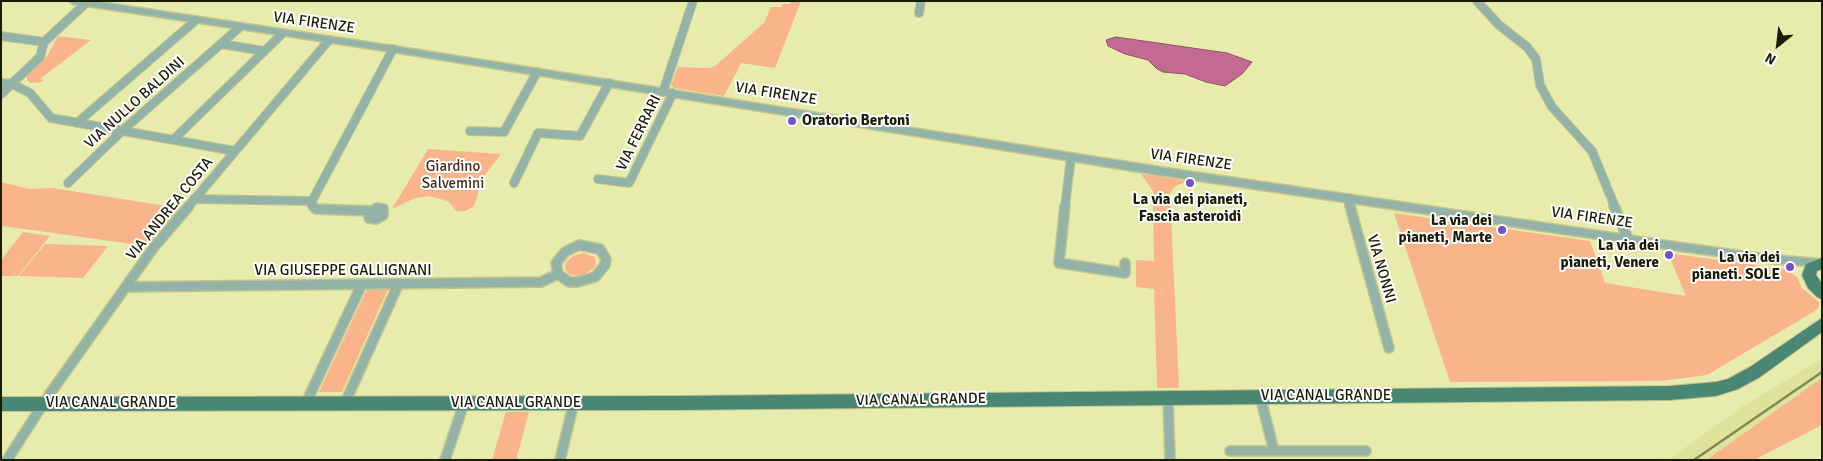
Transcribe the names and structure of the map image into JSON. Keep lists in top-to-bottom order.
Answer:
{
  "streets": {
    "main road": ["VIA CANAL GRANDE"],
    "street": [
      "VIA FIRENZE",
      "VIA NULLO BALDINI",
      "VIA FERRARI",
      "VIA ANDREA COSTA",
      "VIA NONNI",
      "VIA GIUSEPPE GALLIGNANI"
    ]
  },
  "crossings": [
    ["VIA FIRENZE", "VIA NULLO BALDINI"],
    ["VIA FIRENZE", "VIA FERRARI"],
    ["VIA FIRENZE", "VIA ANDREA COSTA"],
    ["VIA FIRENZE", "VIA NONNI"],
    ["VIA ANDREA COSTA", "VIA GIUSEPPE GALLIGNANI"],
    ["VIA ANDREA COSTA", "VIA CANAL GRANDE"]
  ],
  "parks": ["Giardino Salvemini"],
  "places": [
    "Oratorio Bertoni",
    "La via dei pianeti, Fascia asteroidi",
    "La via dei pianeti, Marte",
    "La via dei pianeti, Venere",
    "La via dei pianeti. SOLE"
  ],
  "north": "bottom left"
}
